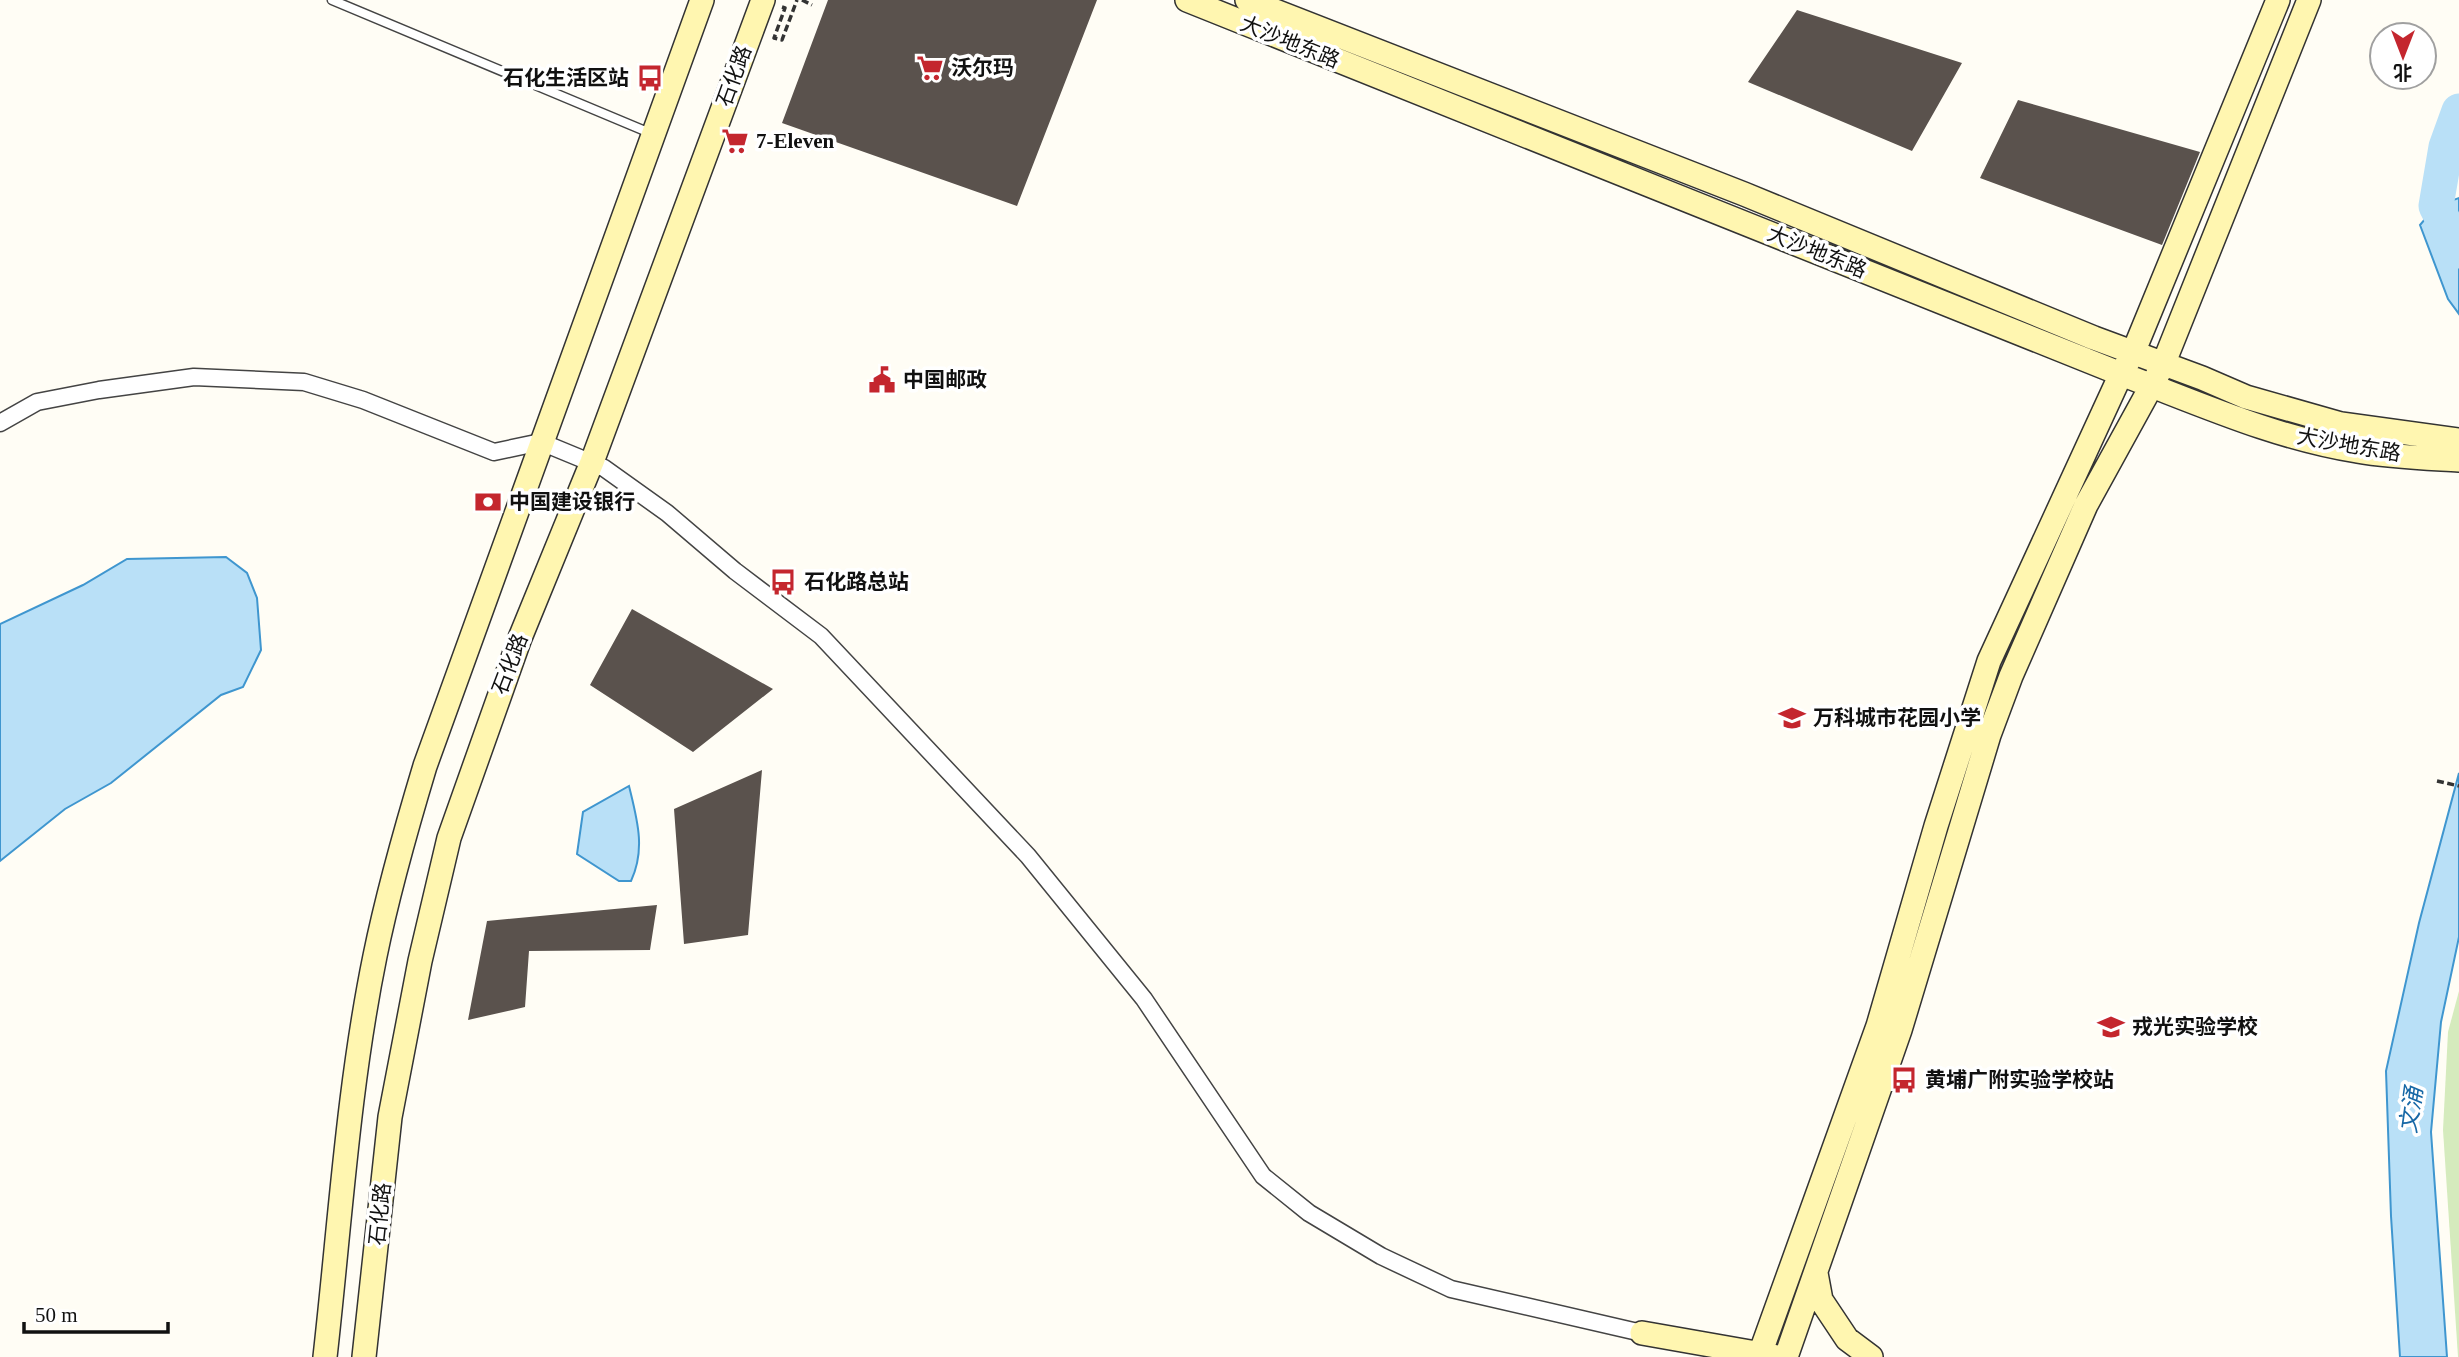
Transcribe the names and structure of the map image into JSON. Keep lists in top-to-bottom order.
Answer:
{
  "streets": {
    "main road": ["大沙地东路", "石化路"]
  },
  "water": ["文涌"],
  "places": {
    "supermarket": ["沃尔玛", "7-Eleven"],
    "bus stop": ["石化生活区站", "石化路总站", "黄埔广附实验学校站"],
    "public building": ["中国邮政"],
    "bank": ["中国建设银行"],
    "school or university": ["万科城市花园小学", "戎光实验学校"]
  },
  "scale_bar": "50 m",
  "north": "bottom"
}
